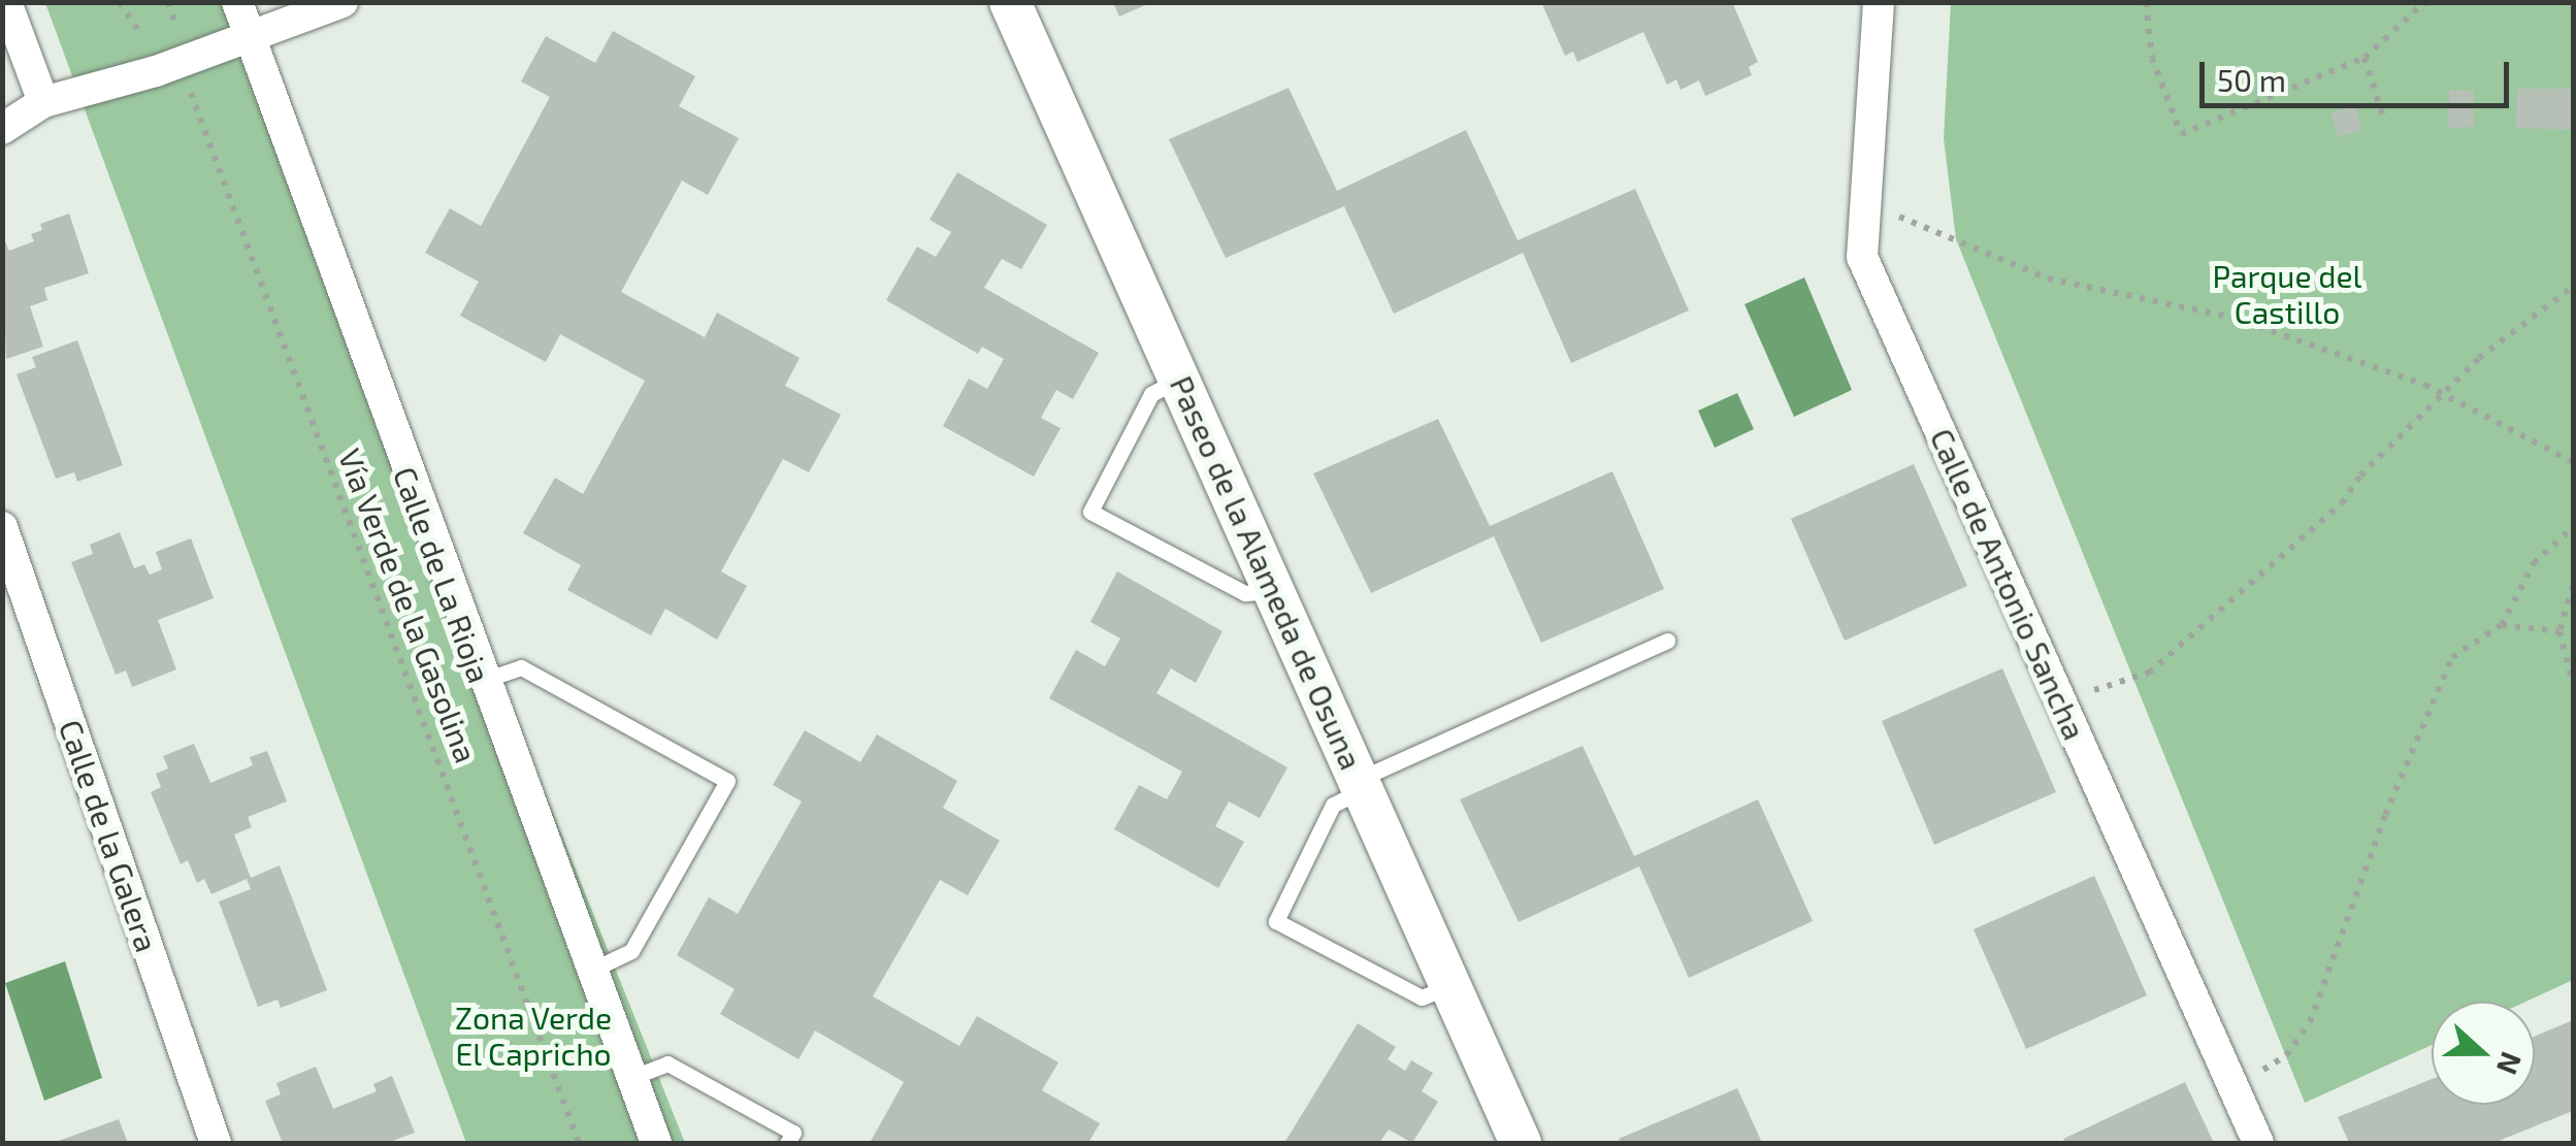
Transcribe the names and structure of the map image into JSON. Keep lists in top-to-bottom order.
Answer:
{
  "streets": {
    "street": [
      "Paseo de la Alameda de Osuna",
      "Calle de La Rioja",
      "Calle de Antonio Sancha",
      "Calle de la Galera"
    ],
    "path": ["Vía Verde de la Gasolina"]
  },
  "parks": ["Parque del Castillo", "Zona Verde El Capricho"],
  "scale_bar": "50 m",
  "north": "right"
}
